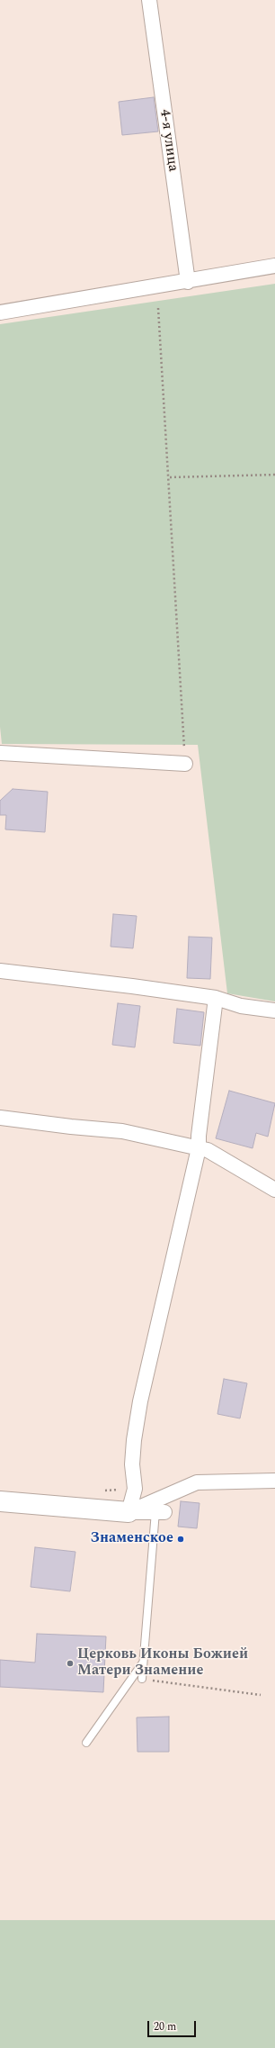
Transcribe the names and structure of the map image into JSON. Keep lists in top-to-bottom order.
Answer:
{
  "streets": {
    "street": ["4-я улица"]
  },
  "places": ["Знаменское", "Церковь Иконы Божией Матери Знамение"],
  "scale_bar": "20 m"
}
